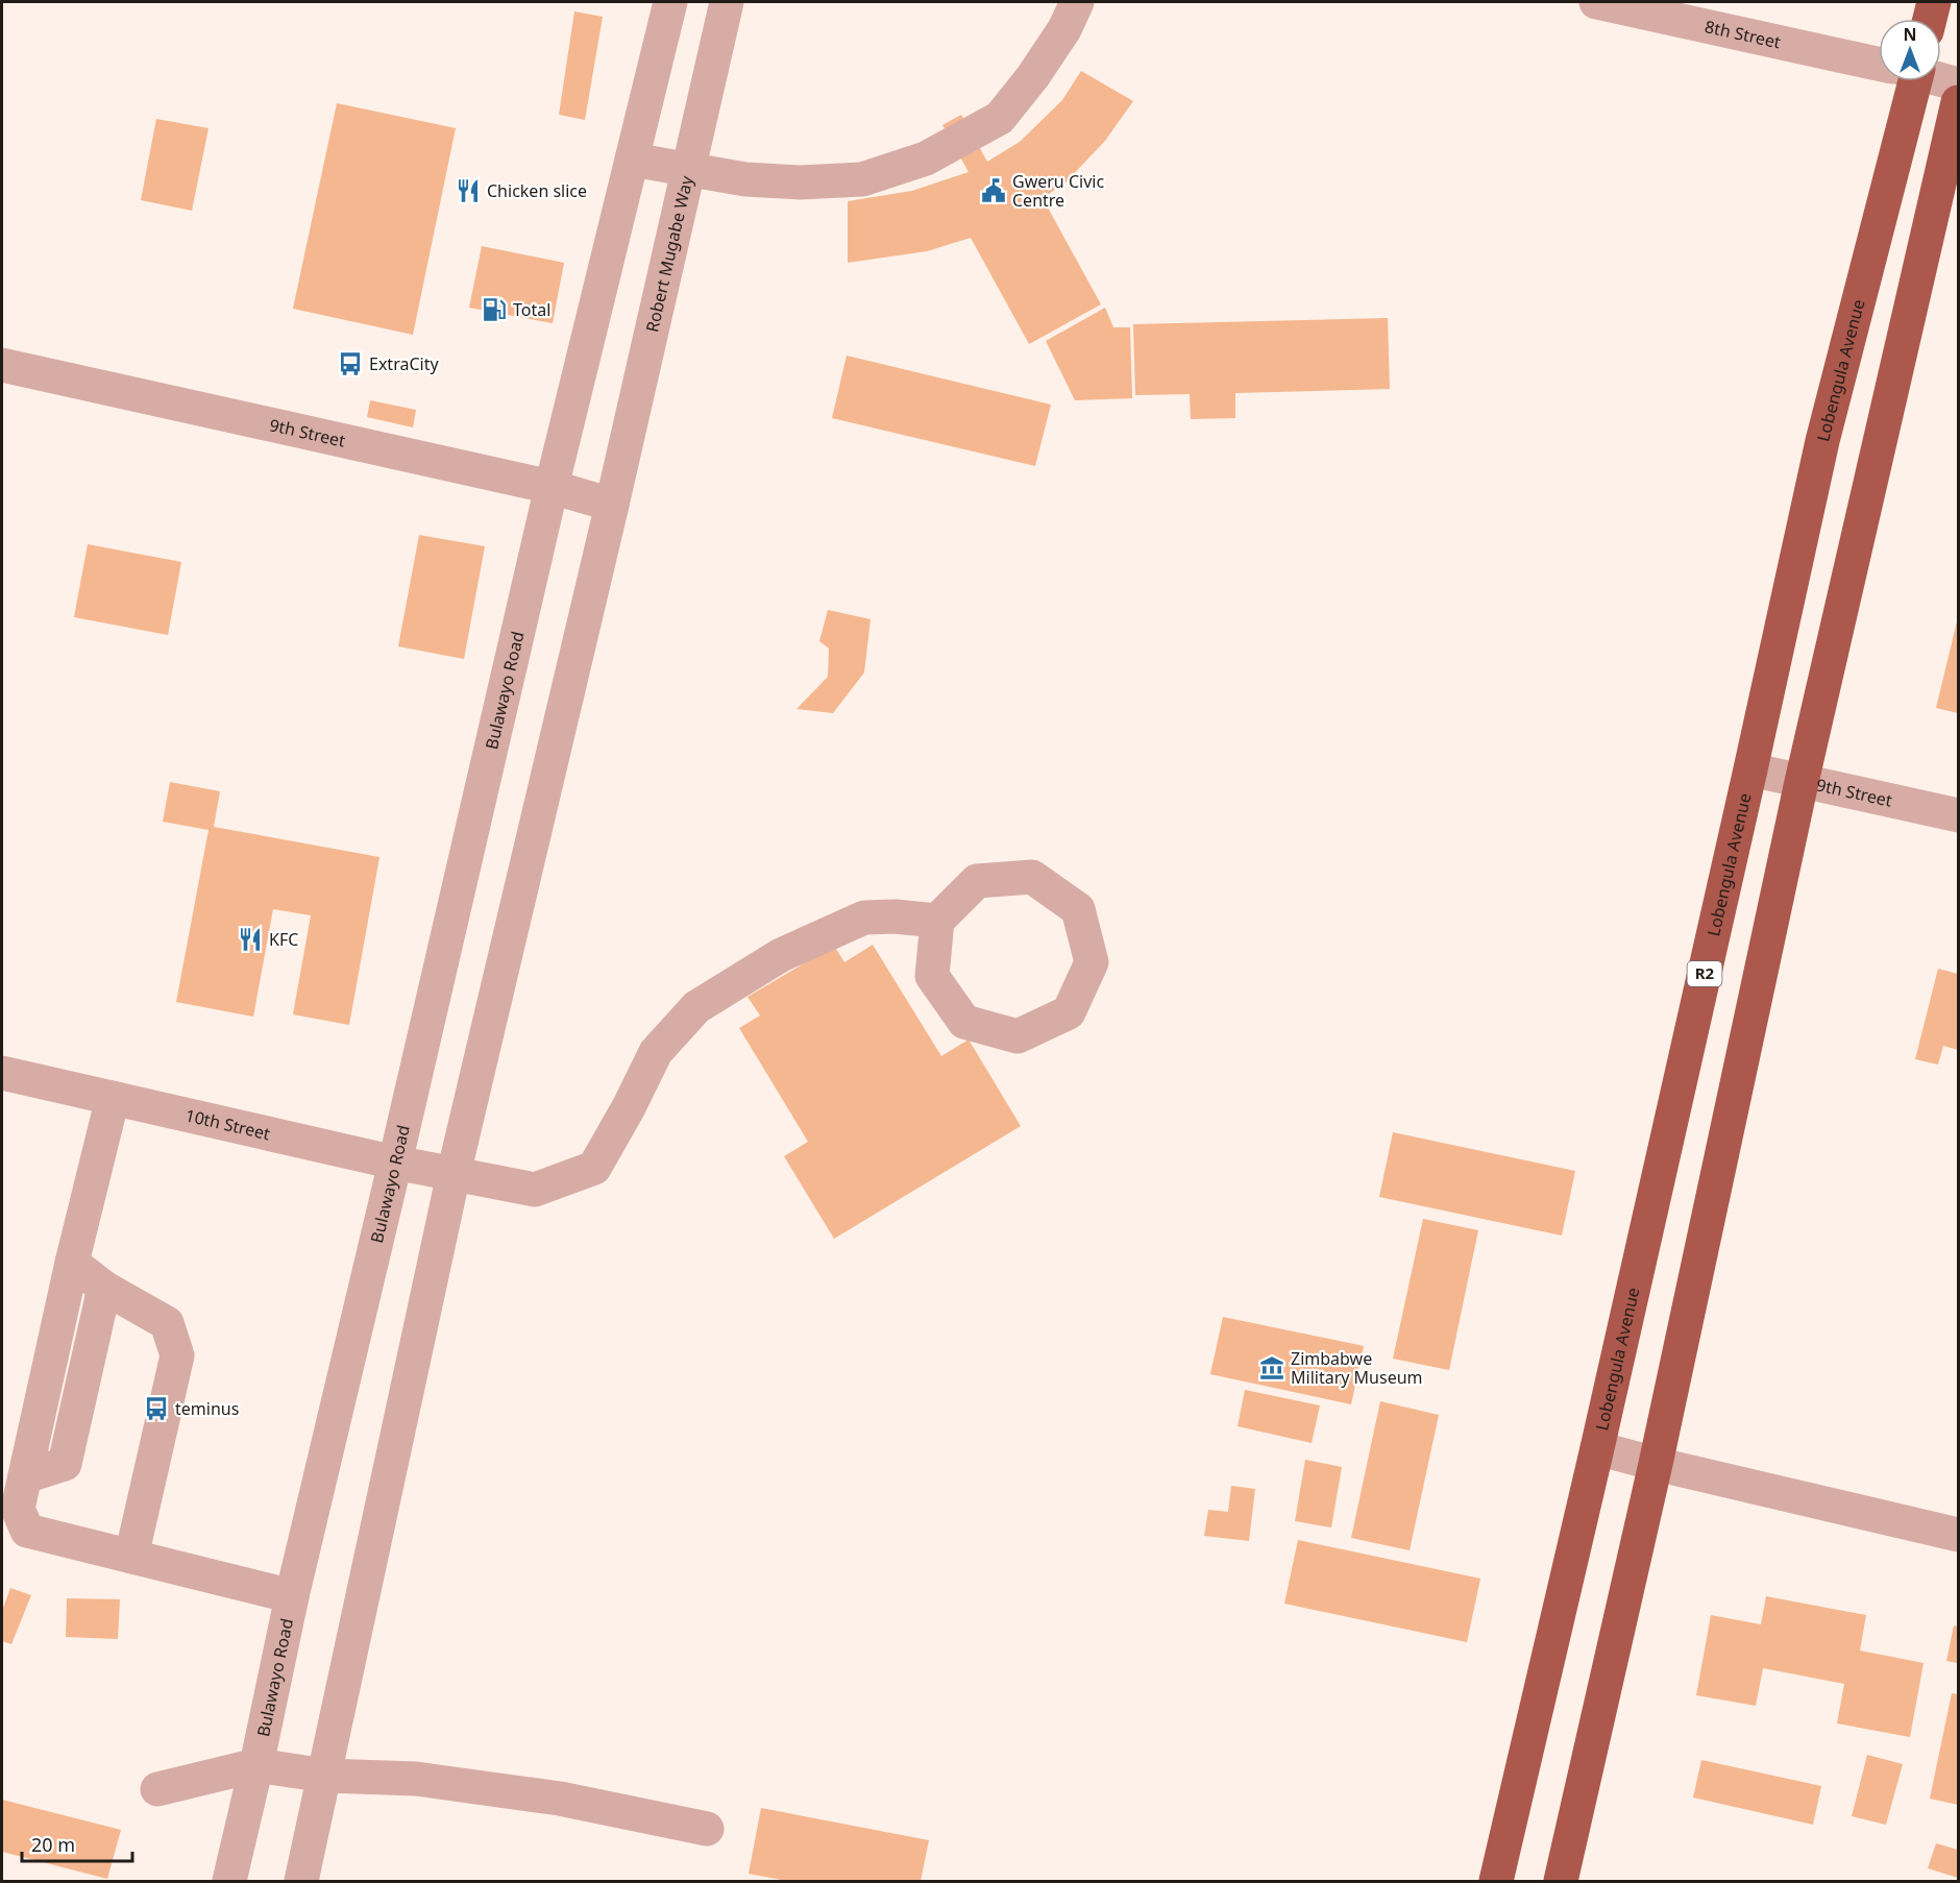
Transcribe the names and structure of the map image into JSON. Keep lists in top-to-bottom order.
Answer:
{
  "streets": {
    "highway": ["Lobengula Avenue", "R2"],
    "street": [
      "8th Street",
      "Robert Mugabe Way",
      "9th Street",
      "Bulawayo Road",
      "10th Street"
    ]
  },
  "crossings": [
    ["Robert Mugabe Way", "9th Street"],
    ["Lobengula Avenue", "9th Street"],
    ["9th Street", "Bulawayo Road"],
    ["Bulawayo Road", "10th Street"]
  ],
  "places": {
    "restaurant": ["Chicken slice", "KFC"],
    "public building": ["Gweru Civic Centre"],
    "fuel station": ["Total"],
    "bus stop": ["ExtraCity", "teminus"],
    "museum": ["Zimbabwe Military Museum"]
  },
  "scale_bar": "20 m",
  "north": "top"
}
